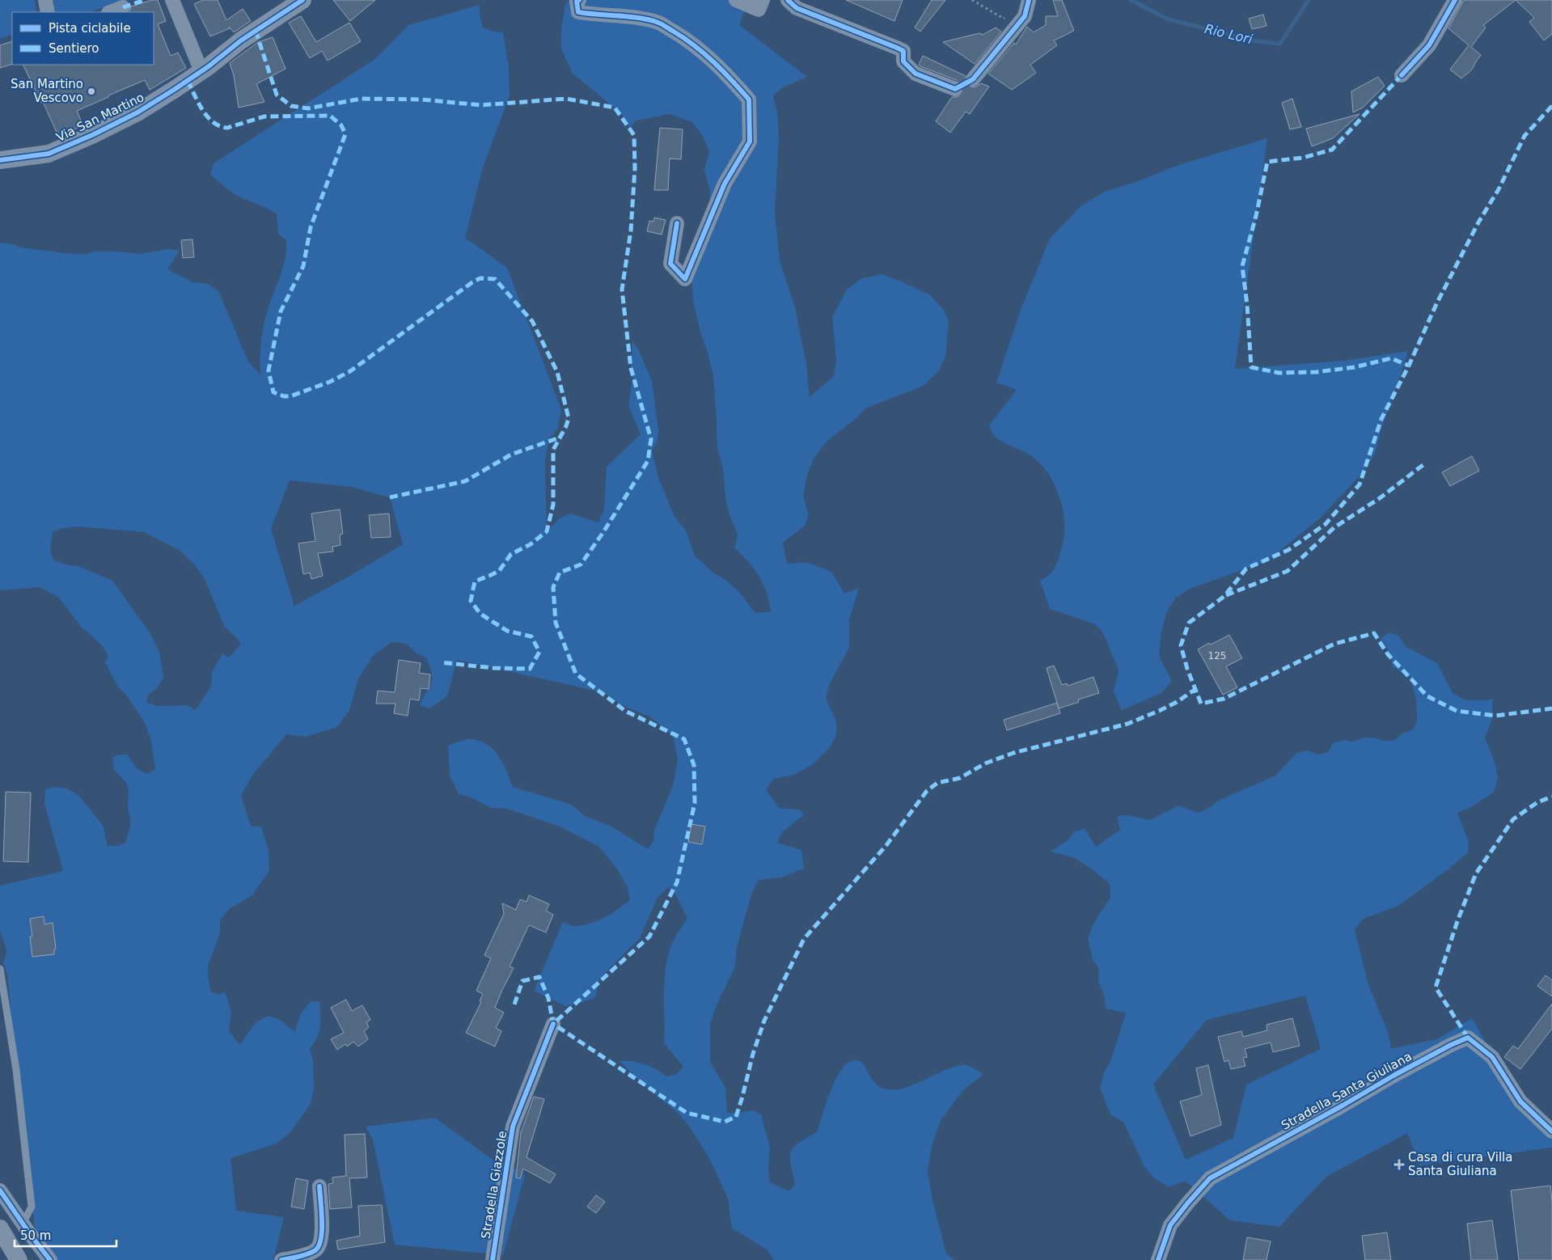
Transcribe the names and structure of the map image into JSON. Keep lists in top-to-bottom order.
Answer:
{
  "streets": {
    "street": ["Via San Martino", "Stradella Santa Giuliana", "Stradella Giazzole"]
  },
  "water": ["Rio Lori"],
  "places": {
    "other": ["San Martino Vescovo"],
    "health": ["Casa di cura Villa Santa Giuliana"]
  },
  "house_numbers": ["125"],
  "legend": ["Pista ciclabile", "Sentiero"],
  "scale_bar": "50 m"
}
